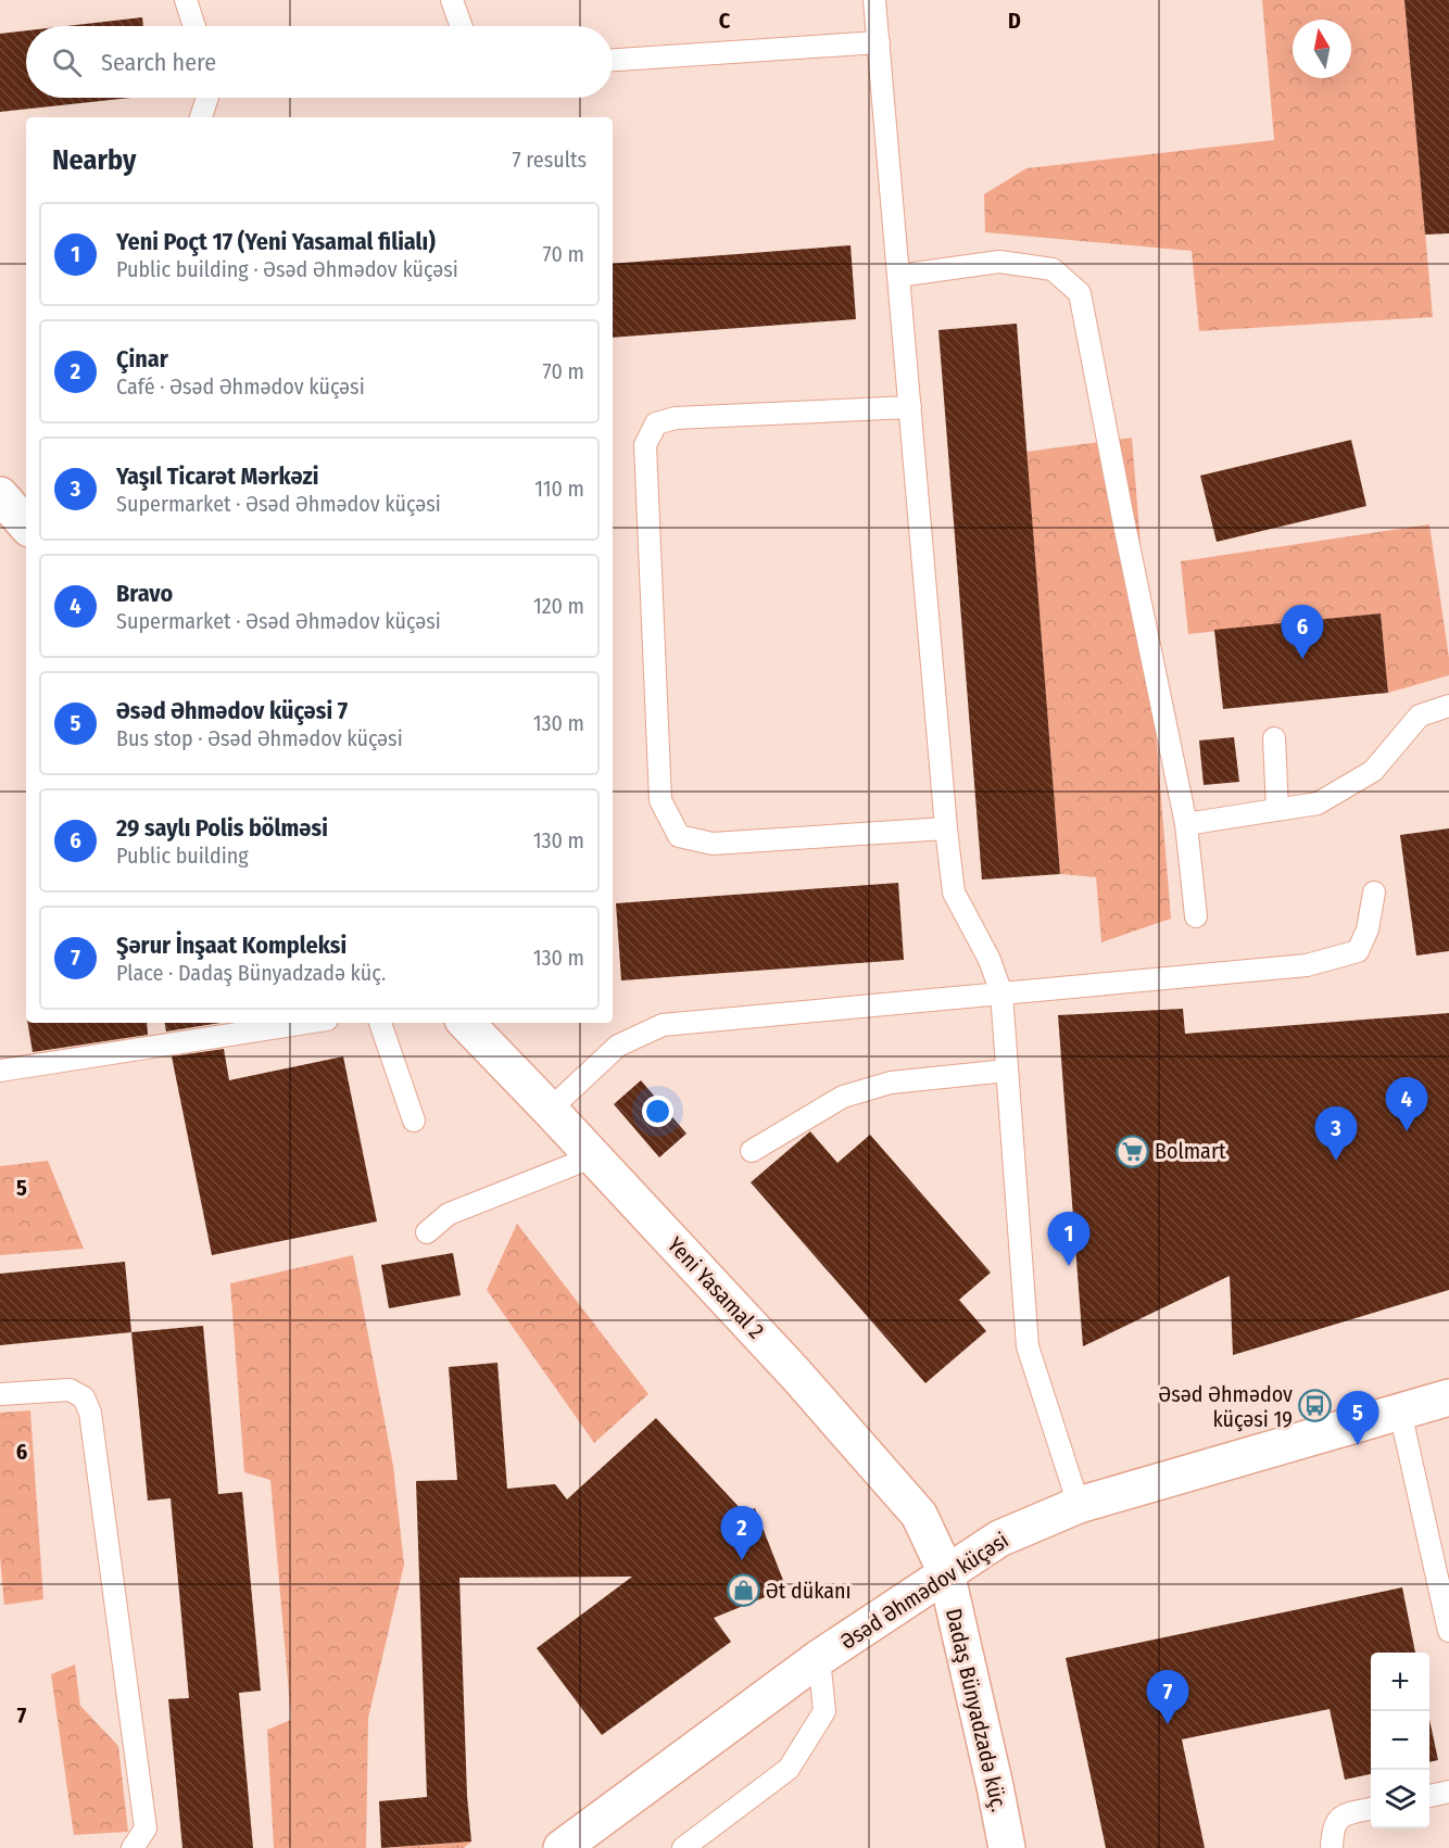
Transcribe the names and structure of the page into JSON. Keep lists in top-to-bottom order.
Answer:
{
  "streets": {
    "street": ["Yeni Yasamal 2", "Əsəd Əhmədov küçəsi", "Dadaş Bünyadzadə küç."]
  },
  "crossings": [
    ["Yeni Yasamal 2", "Əsəd Əhmədov küçəsi"],
    ["Yeni Yasamal 2", "Dadaş Bünyadzadə küç."],
    ["Əsəd Əhmədov küçəsi", "Dadaş Bünyadzadə küç."]
  ],
  "places": {
    "supermarket": ["Bolmart"],
    "bus stop": ["Əsəd Əhmədov küçəsi 19"],
    "shop": ["Ət dükanı"]
  },
  "north": "top",
  "page": {
    "search": "Search here",
    "heading": ["Nearby", "7 results"],
    "list": [
      {
        "mark": "1",
        "name": "Yeni Poçt 17 (Yeni Yasamal filialı)",
        "note": "Public building · Əsəd Əhmədov küçəsi",
        "value": "70 m"
      },
      {
        "mark": "2",
        "name": "Çinar",
        "note": "Café · Əsəd Əhmədov küçəsi",
        "value": "70 m"
      },
      {
        "mark": "3",
        "name": "Yaşıl Ticarət Mərkəzi",
        "note": "Supermarket · Əsəd Əhmədov küçəsi",
        "value": "110 m"
      },
      {
        "mark": "4",
        "name": "Bravo",
        "note": "Supermarket · Əsəd Əhmədov küçəsi",
        "value": "120 m"
      },
      {
        "mark": "5",
        "name": "Əsəd Əhmədov küçəsi 7",
        "note": "Bus stop · Əsəd Əhmədov küçəsi",
        "value": "130 m"
      },
      {
        "mark": "6",
        "name": "29 saylı Polis bölməsi",
        "note": "Public building",
        "value": "130 m"
      },
      {
        "mark": "7",
        "name": "Şərur İnşaat Kompleksi",
        "note": "Place · Dadaş Bünyadzadə küç.",
        "value": "130 m"
      }
    ],
    "pins": [
      "6",
      "4",
      "3",
      "1",
      "5",
      "2",
      "7"
    ],
    "map_buttons": ["+", "−"]
  },
  "grid": {
    "columns": ["C", "D"],
    "rows": ["5", "6", "7"]
  }
}
